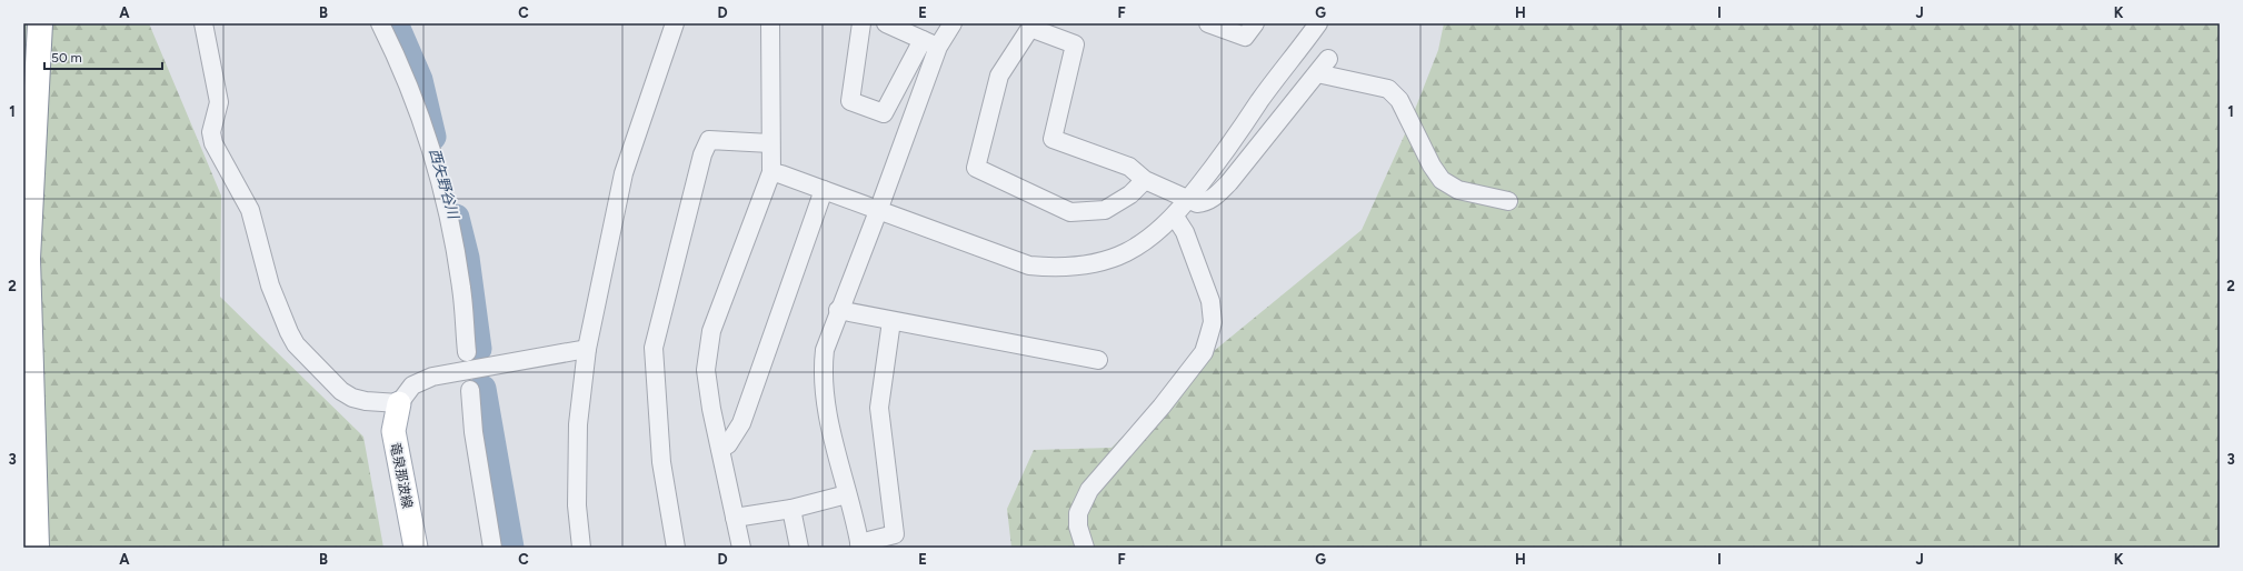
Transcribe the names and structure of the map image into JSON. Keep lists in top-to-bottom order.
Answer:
{
  "streets": {
    "main road": ["竜泉那波線"]
  },
  "water": ["西矢野谷川"],
  "scale_bar": "50 m",
  "grid": {
    "columns": [
      "A",
      "B",
      "C",
      "D",
      "E",
      "F",
      "G",
      "H",
      "I",
      "J",
      "K"
    ],
    "rows": ["1", "2", "3"]
  }
}
